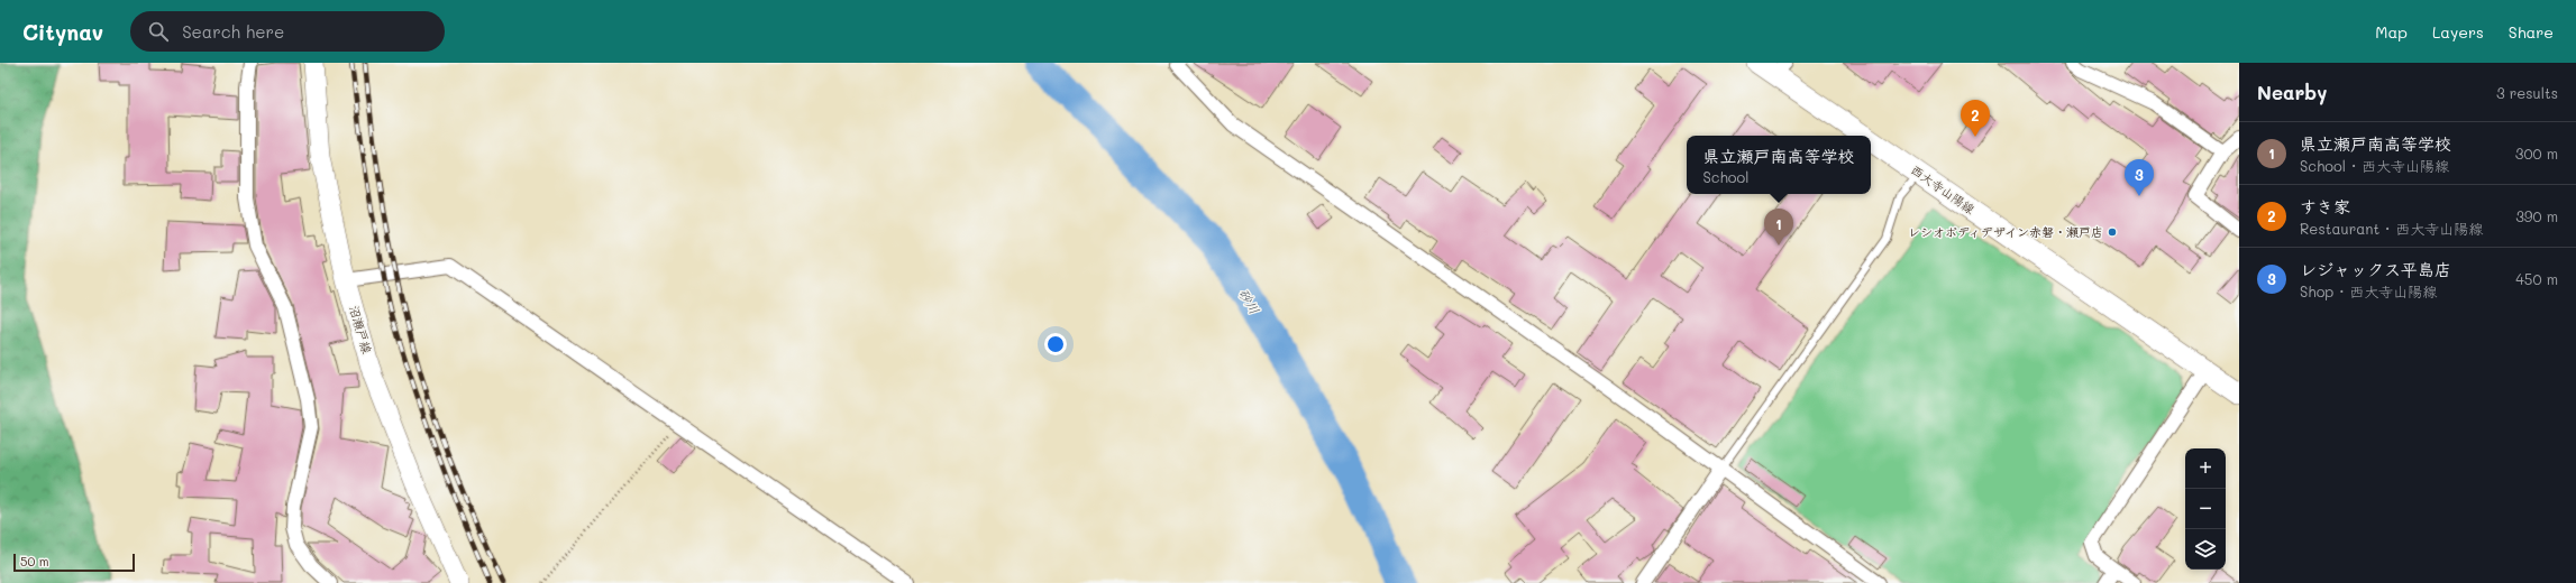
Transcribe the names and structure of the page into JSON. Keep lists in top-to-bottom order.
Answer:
{
  "streets": {
    "main road": ["西大寺山陽線", "沼瀬戸線"]
  },
  "water": ["砂川"],
  "places": ["レシオボディデザイン赤磐・瀬戸店"],
  "scale_bar": "50 m",
  "page": {
    "header": "Citynav",
    "search": "Search here",
    "nav": ["Map", "Layers", "Share"],
    "heading": ["Nearby", "3 results"],
    "pins": ["2", "3", "1"],
    "list": [
      {
        "mark": "1",
        "name": "県立瀬戸南高等学校",
        "note": "School · 西大寺山陽線",
        "value": "300 m"
      },
      {
        "mark": "2",
        "name": "すき家",
        "note": "Restaurant · 西大寺山陽線",
        "value": "390 m"
      },
      {
        "mark": "3",
        "name": "レジャックス平島店",
        "note": "Shop · 西大寺山陽線",
        "value": "450 m"
      }
    ],
    "popup": ["県立瀬戸南高等学校", "School"],
    "map_buttons": ["+", "−"],
    "scale": "50 m"
  }
}
